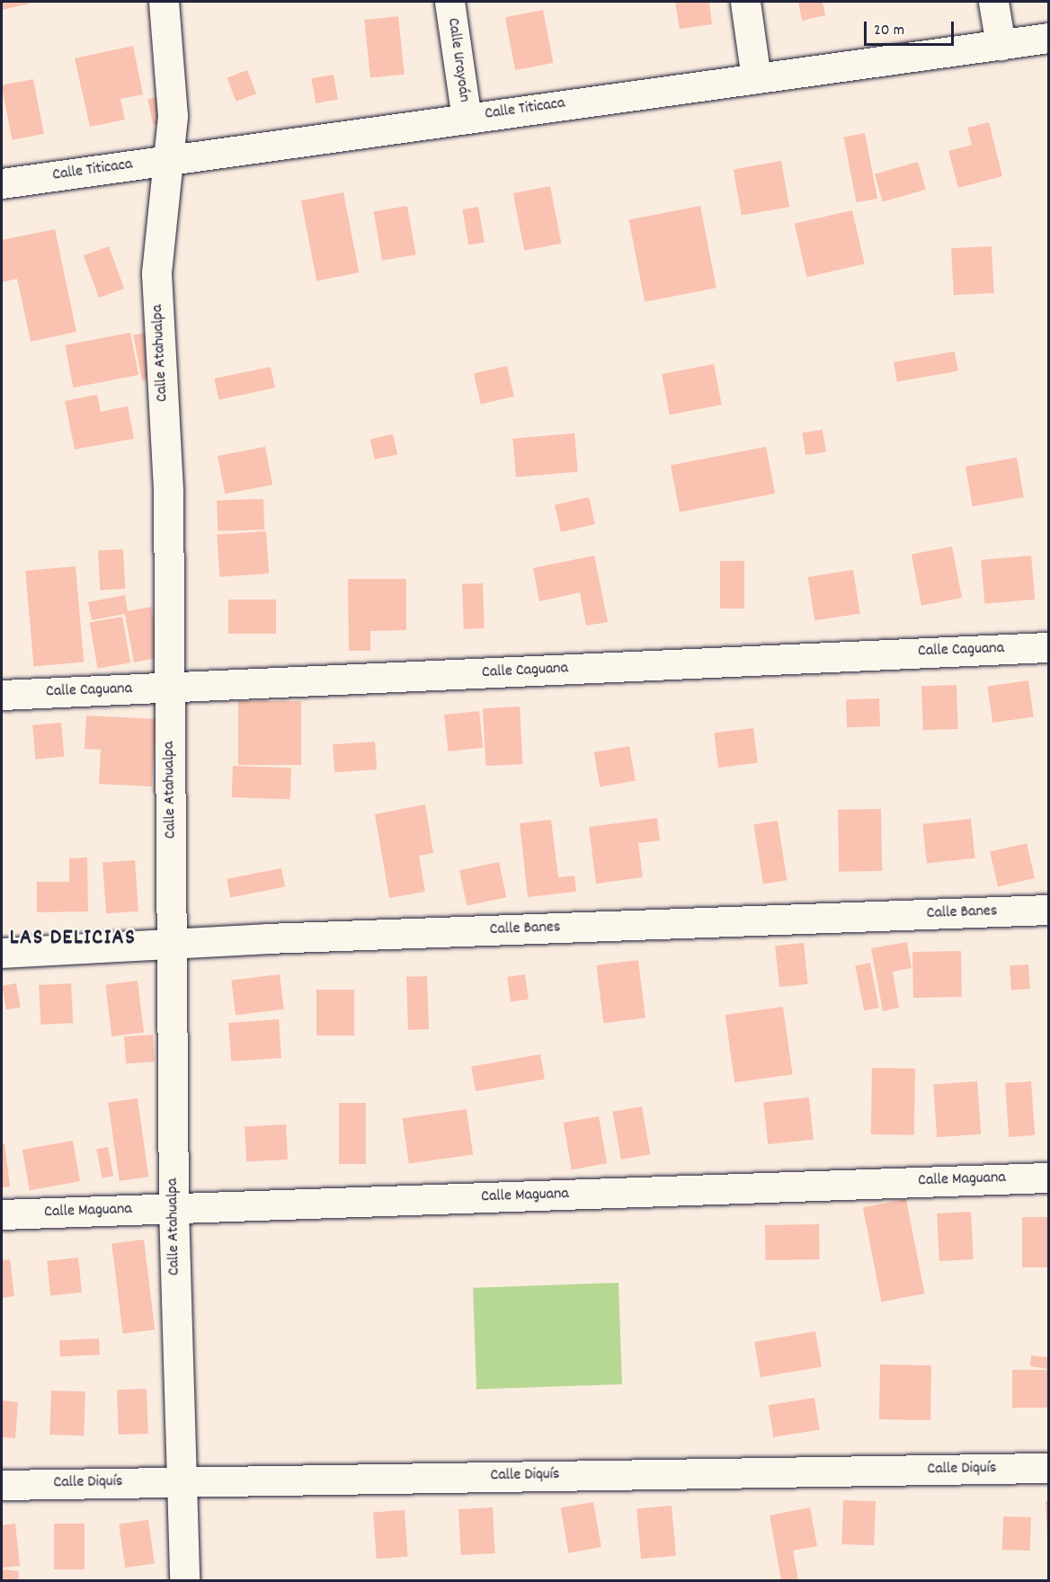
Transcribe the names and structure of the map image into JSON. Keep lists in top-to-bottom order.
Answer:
{
  "streets": {
    "street": [
      "Calle Urayoán",
      "Calle Titicaca",
      "Calle Atahualpa",
      "Calle Caguana",
      "Calle Banes",
      "Calle Maguana",
      "Calle Diquís"
    ]
  },
  "crossings": [
    ["Calle Urayoán", "Calle Titicaca"],
    ["Calle Titicaca", "Calle Atahualpa"],
    ["Calle Atahualpa", "Calle Caguana"],
    ["Calle Atahualpa", "Calle Banes"],
    ["Calle Atahualpa", "Calle Maguana"],
    ["Calle Atahualpa", "Calle Diquís"]
  ],
  "districts": ["LAS DELICIAS"],
  "scale_bar": "20 m"
}
